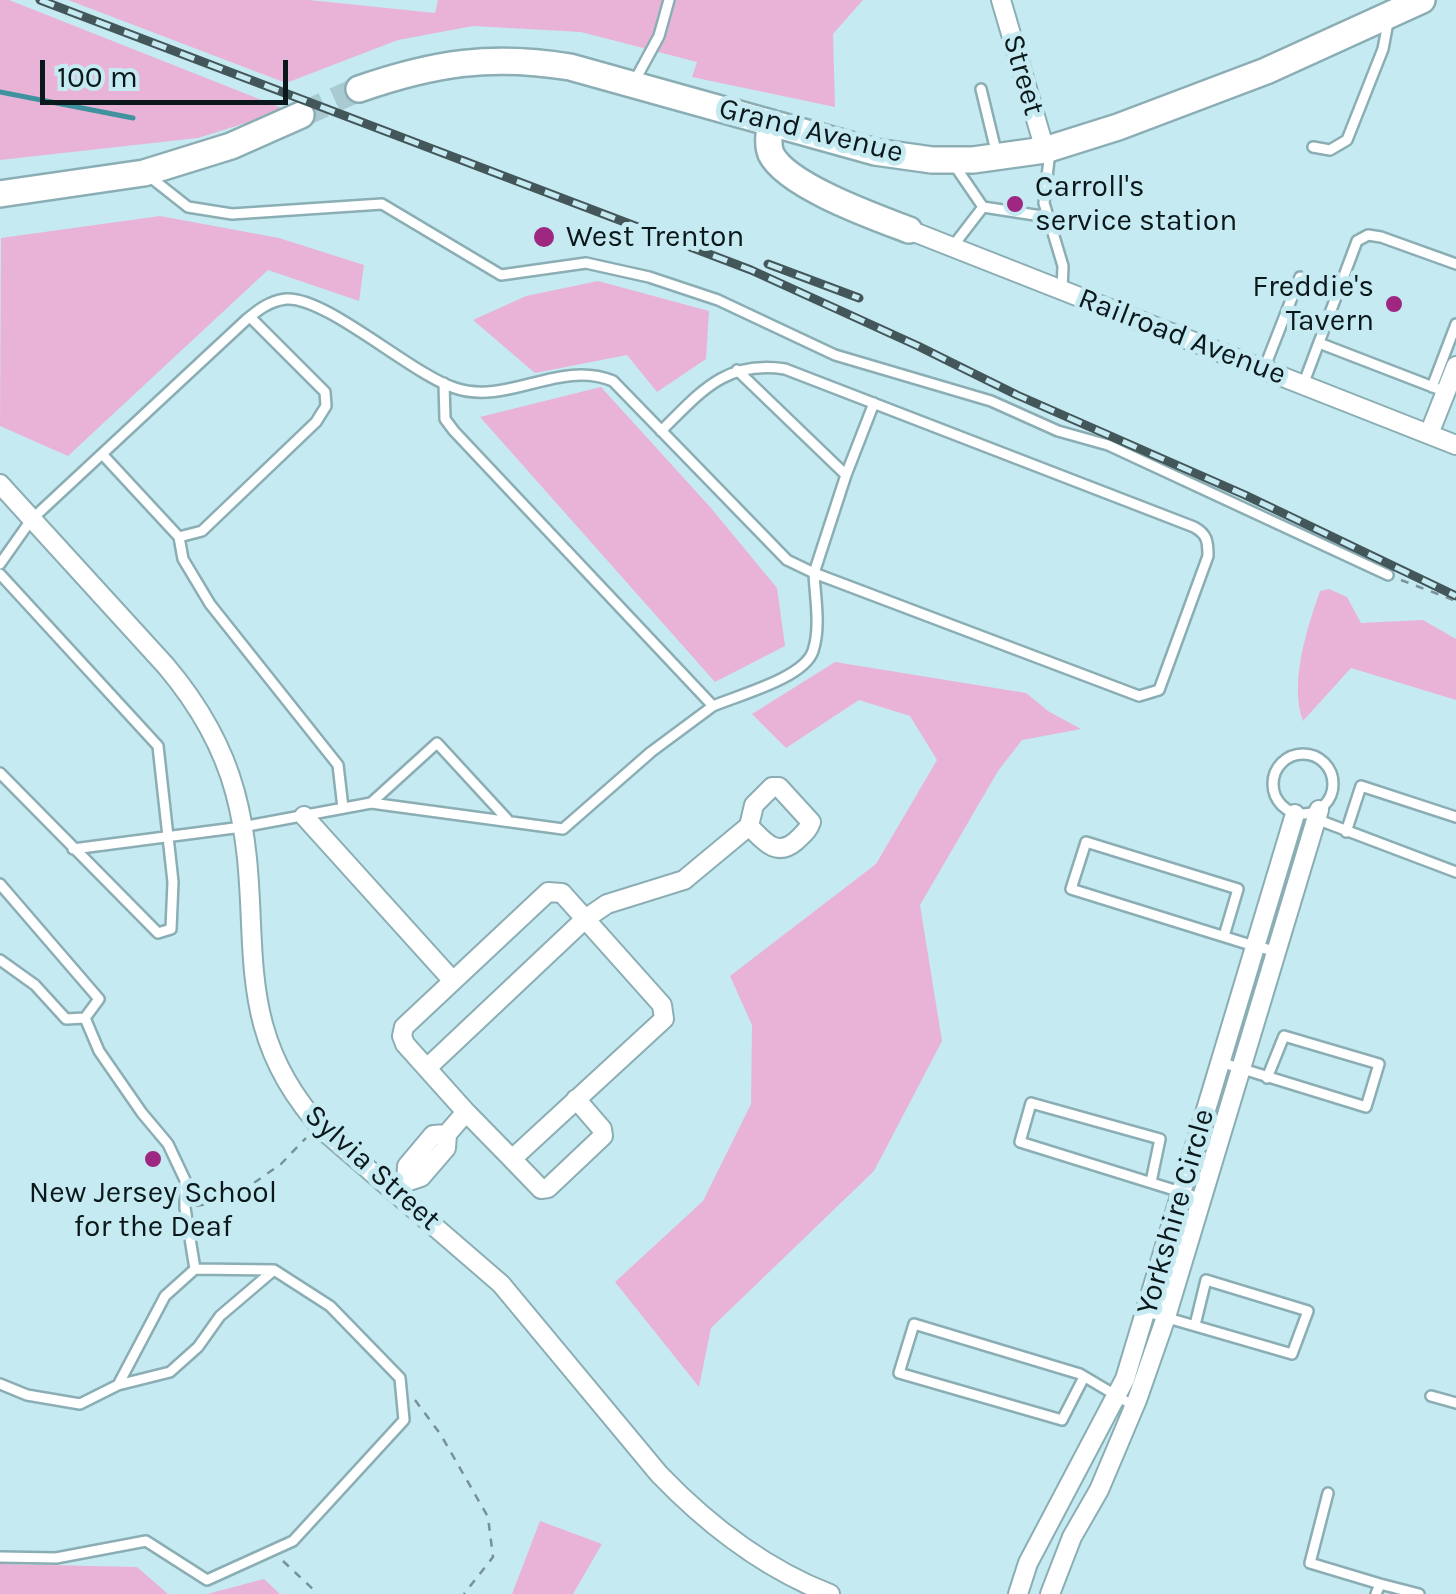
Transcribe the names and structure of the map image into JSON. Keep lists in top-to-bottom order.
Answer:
{
  "streets": {
    "main road": ["Grand Avenue"],
    "street": [
      "Street",
      "Railroad Avenue",
      "Sylvia Street",
      "Yorkshire Circle"
    ]
  },
  "crossings": [
    ["Street", "Grand Avenue"]
  ],
  "places": [
    "Carroll's service station",
    "West Trenton",
    "Freddie's Tavern",
    "New Jersey School for the Deaf"
  ],
  "scale_bar": "100 m"
}
